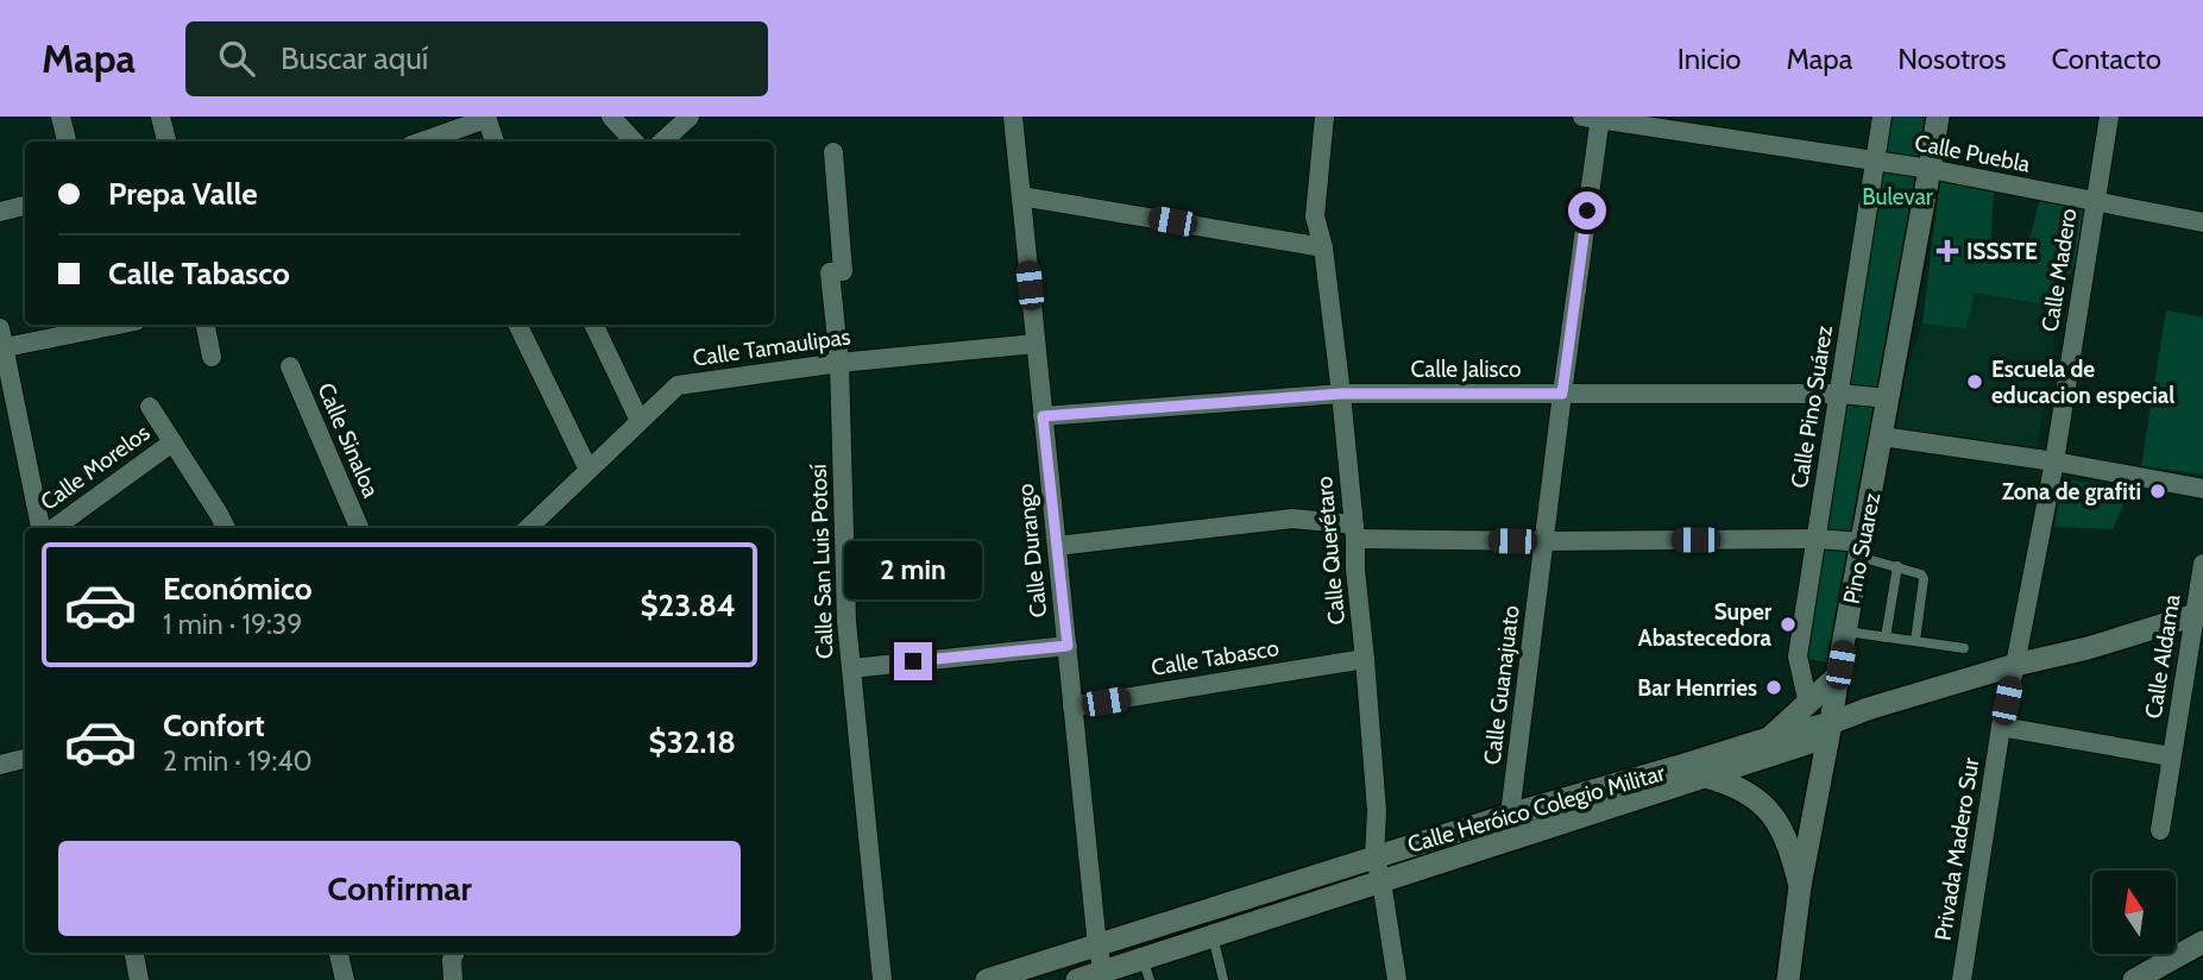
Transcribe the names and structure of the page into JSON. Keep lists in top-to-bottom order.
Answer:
{
  "streets": {
    "main road": ["Pino Suarez", "Calle Heróico Colegio Militar"],
    "street": [
      "Calle Puebla",
      "Calle Madero",
      "Calle Tamaulipas",
      "Calle Jalisco",
      "Calle Pino Suárez",
      "Calle Sinaloa",
      "Calle Morelos",
      "Calle Durango",
      "Calle Querétaro",
      "Calle San Luis Potosí",
      "Calle Aldama",
      "Calle Tabasco",
      "Calle Guanajuato",
      "Privada Madero Sur"
    ]
  },
  "crossings": [
    ["Calle Puebla", "Calle Madero"],
    ["Calle Puebla", "Calle Pino Suárez"],
    ["Calle Puebla", "Pino Suarez"],
    ["Calle Puebla", "Calle Guanajuato"],
    ["Calle Madero", "Calle Heróico Colegio Militar"],
    ["Calle Madero", "Privada Madero Sur"],
    ["Calle Tamaulipas", "Calle Durango"],
    ["Calle Tamaulipas", "Calle San Luis Potosí"],
    ["Calle Jalisco", "Calle Pino Suárez"],
    ["Calle Jalisco", "Pino Suarez"],
    ["Calle Jalisco", "Calle Durango"],
    ["Calle Jalisco", "Calle Querétaro"],
    ["Calle Jalisco", "Calle Guanajuato"],
    ["Pino Suarez", "Calle Heróico Colegio Militar"],
    ["Calle Durango", "Calle Tabasco"],
    ["Calle Durango", "Calle Heróico Colegio Militar"],
    ["Calle Querétaro", "Calle Tabasco"],
    ["Calle Querétaro", "Calle Heróico Colegio Militar"],
    ["Calle Aldama", "Calle Heróico Colegio Militar"],
    ["Calle Guanajuato", "Calle Heróico Colegio Militar"]
  ],
  "parks": ["Bulevar"],
  "places": {
    "health": ["ISSSTE"],
    "other": [
      "Escuela de educacion especial",
      "Zona de grafiti",
      "Super Abastecedora",
      "Bar Henrries"
    ]
  },
  "north": "top",
  "page": {
    "header": "Mapa",
    "search": "Buscar aquí",
    "nav": [
      "Inicio",
      "Mapa",
      "Nosotros",
      "Contacto"
    ],
    "banner": ["Prepa Valle", "Calle Tabasco"],
    "bubble": "2 min",
    "list": [
      {
        "name": "Económico",
        "note": "1 min · 19:39",
        "value": "$23.84"
      },
      {
        "name": "Confort",
        "note": "2 min · 19:40",
        "value": "$32.18"
      }
    ],
    "buttons": "Confirmar"
  }
}
